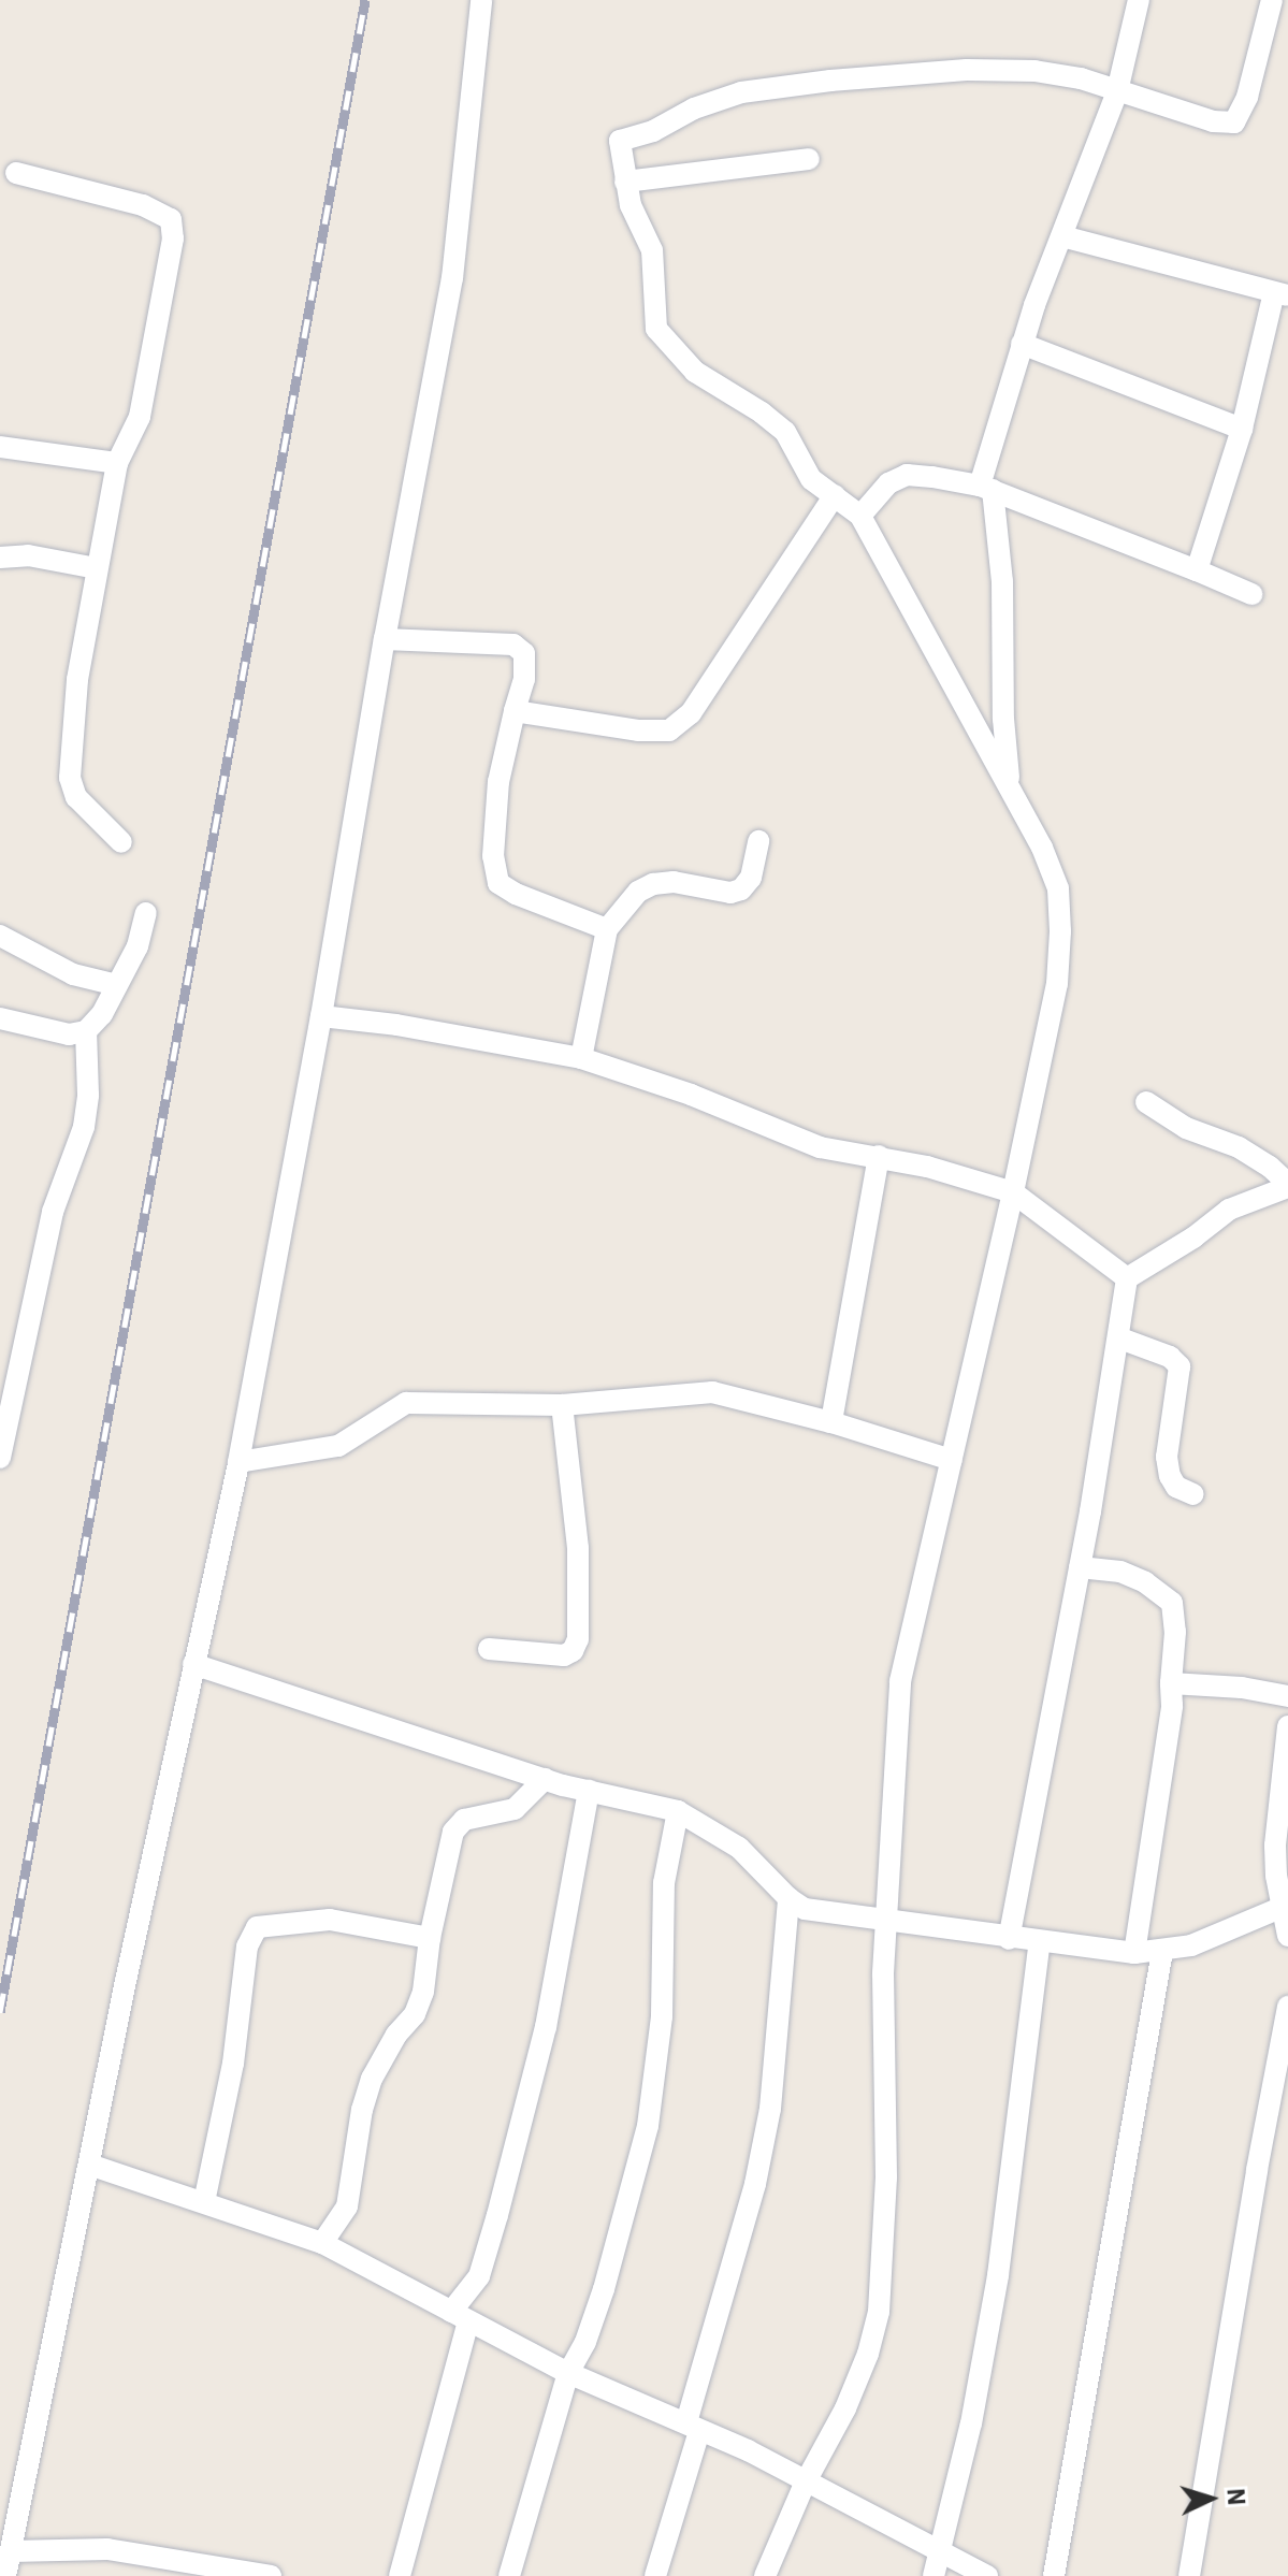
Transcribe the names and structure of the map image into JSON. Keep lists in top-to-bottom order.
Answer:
{
  "north": "right"
}
